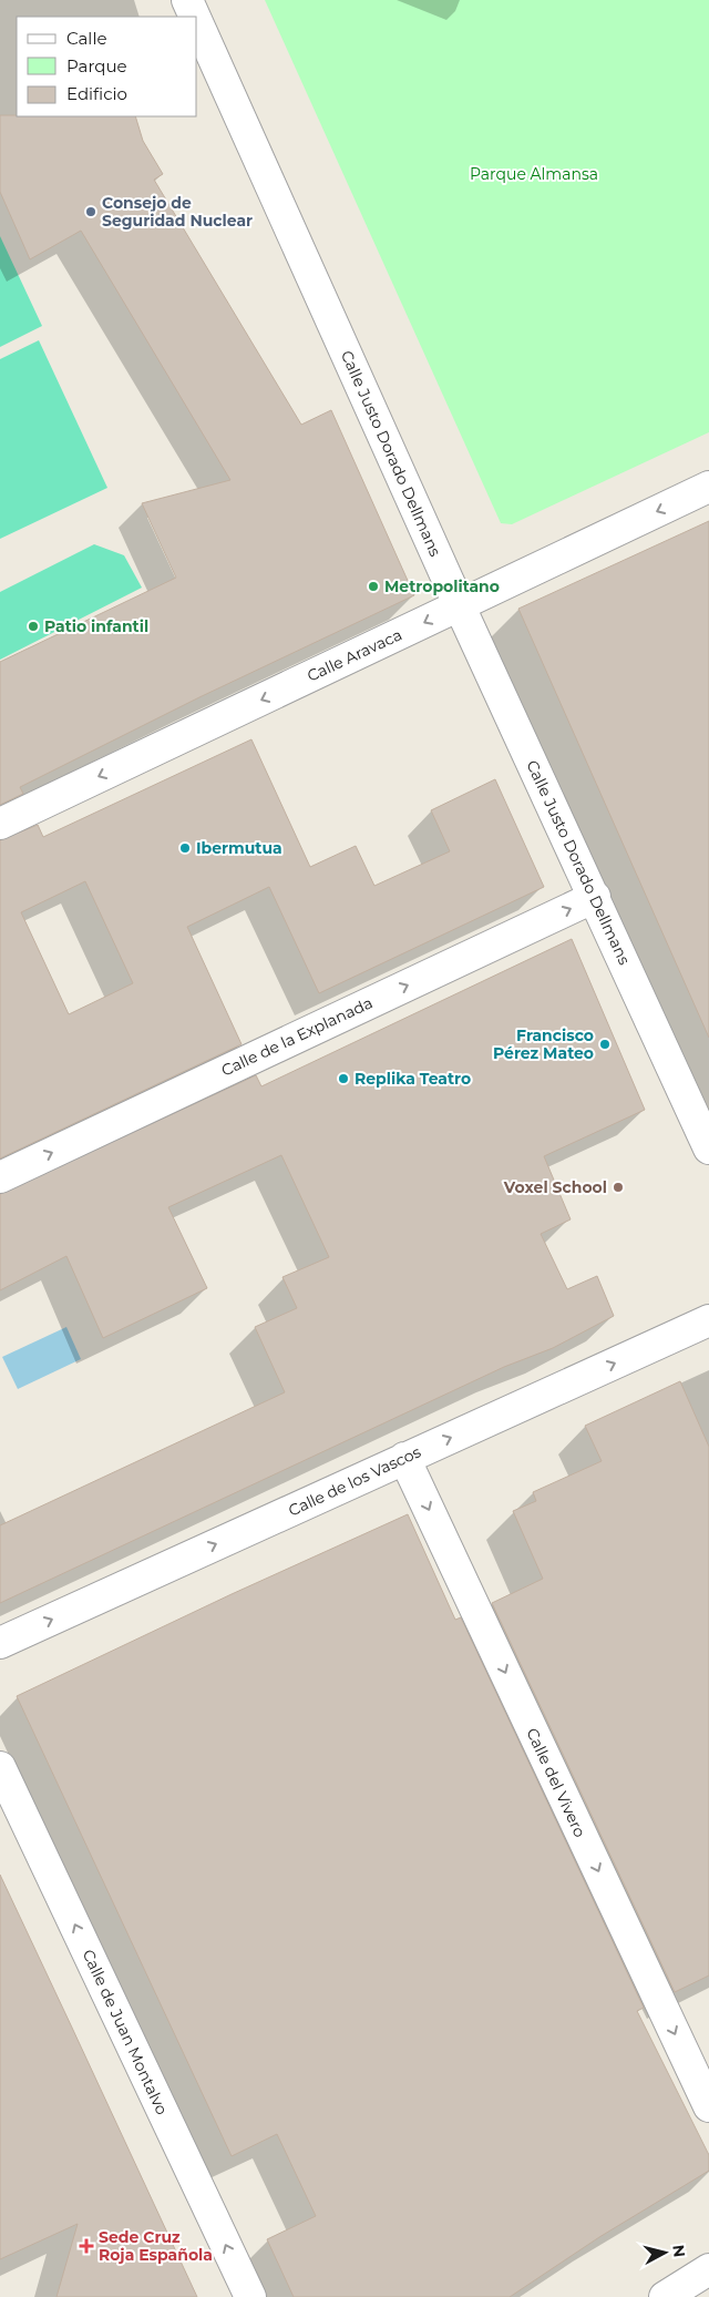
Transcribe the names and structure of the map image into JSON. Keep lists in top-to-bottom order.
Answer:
{
  "streets": {
    "street": [
      "Calle Justo Dorado Dellmans",
      "Calle Aravaca",
      "Calle de la Explanada",
      "Calle de los Vascos",
      "Calle del Vivero",
      "Calle de Juan Montalvo"
    ]
  },
  "crossings": [
    ["Calle Justo Dorado Dellmans", "Calle Aravaca"],
    ["Calle Justo Dorado Dellmans", "Calle de la Explanada"],
    ["Calle de los Vascos", "Calle del Vivero"]
  ],
  "one_way": [
    "Calle Aravaca",
    "Calle de la Explanada",
    "Calle de los Vascos",
    "Calle del Vivero",
    "Calle de Juan Montalvo"
  ],
  "parks": ["Parque Almansa"],
  "places": {
    "other": [
      "Consejo de Seguridad Nuclear",
      "Metropolitano",
      "Patio infantil",
      "Ibermutua",
      "Francisco Pérez Mateo",
      "Replika Teatro",
      "Voxel School"
    ],
    "health": ["Sede Cruz Roja Española"]
  },
  "legend": ["Calle", "Parque", "Edificio"],
  "north": "right"
}
